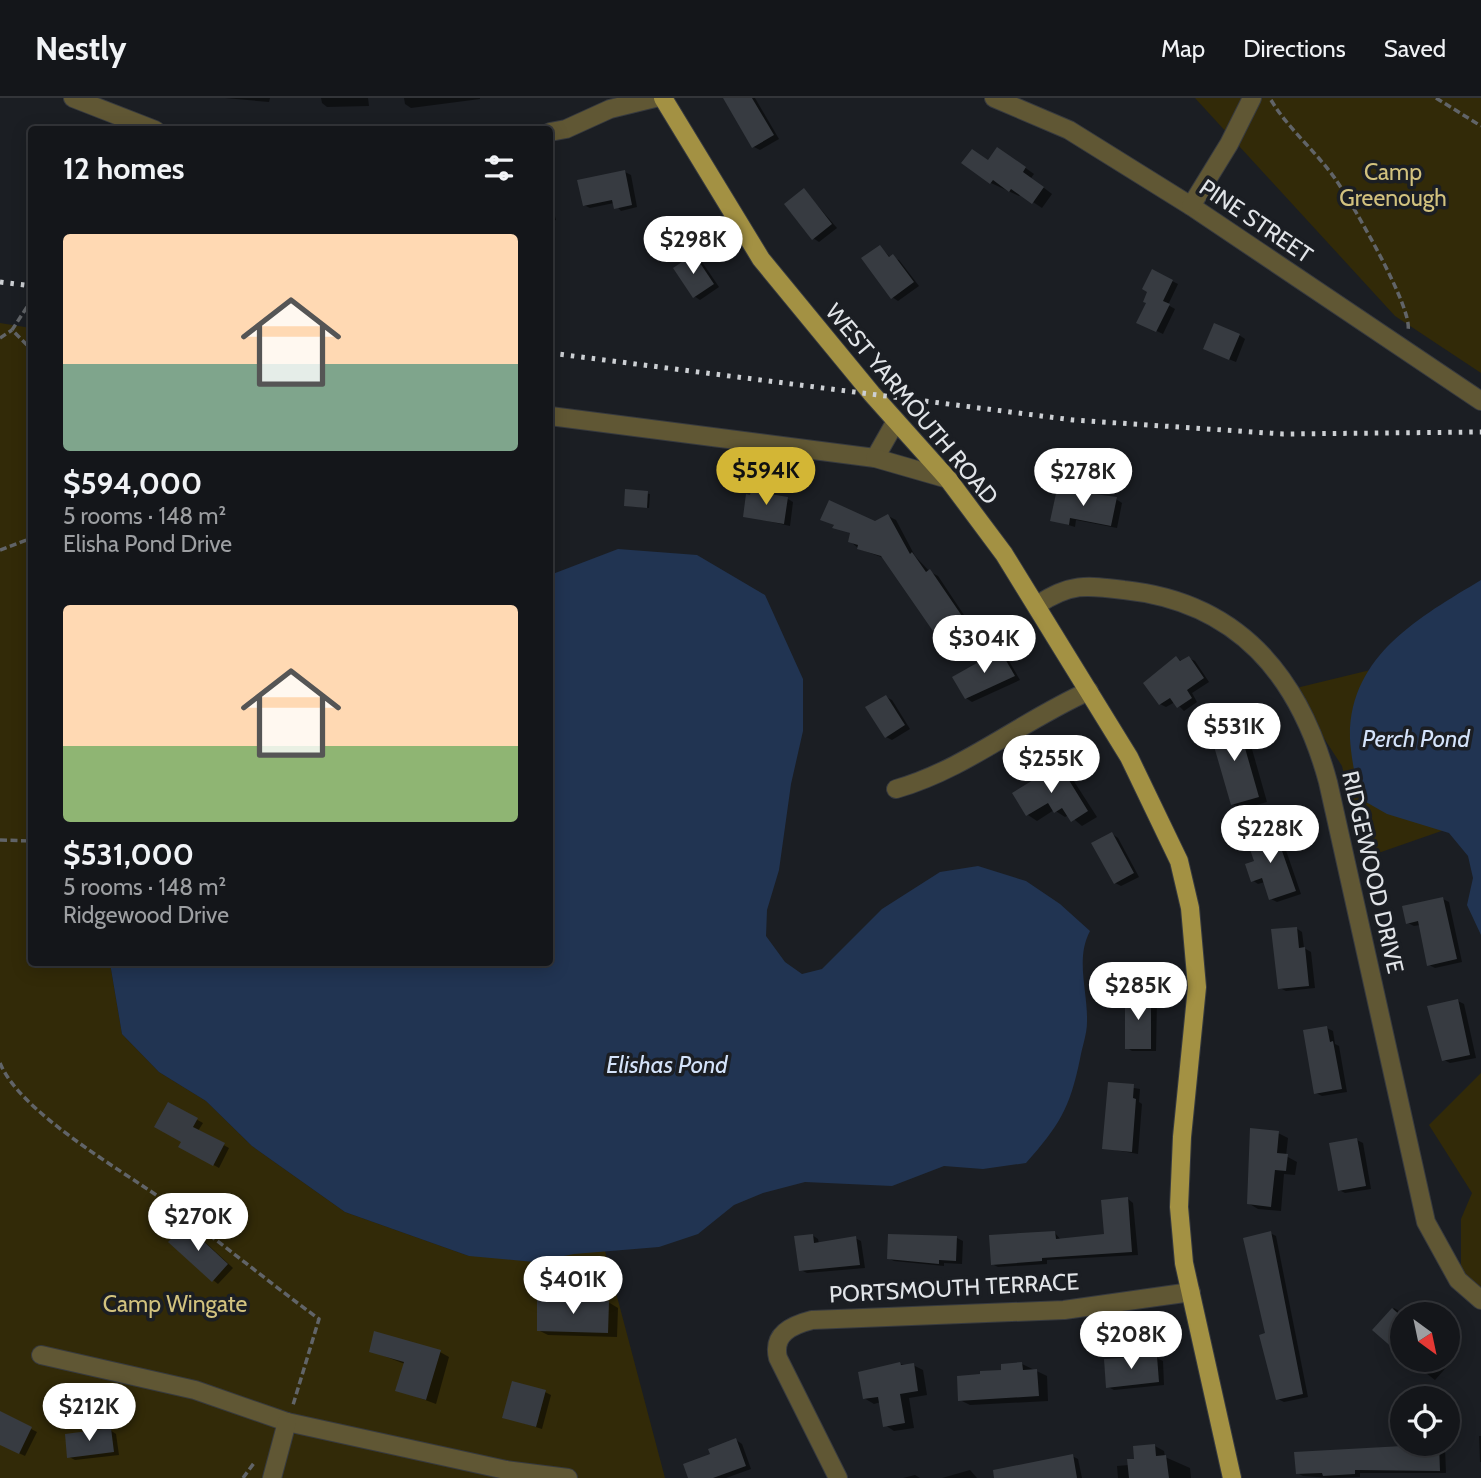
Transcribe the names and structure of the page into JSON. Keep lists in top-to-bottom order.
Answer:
{
  "streets": {
    "main road": ["WEST YARMOUTH ROAD"],
    "street": ["PINE STREET", "RIDGEWOOD DRIVE", "PORTSMOUTH TERRACE"]
  },
  "crossings": [
    ["WEST YARMOUTH ROAD", "RIDGEWOOD DRIVE"],
    ["WEST YARMOUTH ROAD", "PORTSMOUTH TERRACE"]
  ],
  "water": ["Perch Pond", "Elishas Pond"],
  "parks": ["Camp Greenough", "Camp Wingate"],
  "north": "bottom right",
  "page": {
    "header": "Nestly",
    "nav": ["Map", "Directions", "Saved"],
    "heading": "12 homes",
    "list": [
      {
        "name": "$594,000",
        "note": "5 rooms · 148 m² · Elisha Pond Drive"
      },
      {
        "name": "$531,000",
        "note": "5 rooms · 148 m² · Ridgewood Drive"
      }
    ],
    "price": [
      "$298K",
      "$594K",
      "$278K",
      "$304K",
      "$531K",
      "$255K",
      "$228K",
      "$285K",
      "$270K",
      "$401K",
      "$208K",
      "$212K"
    ]
  }
}
